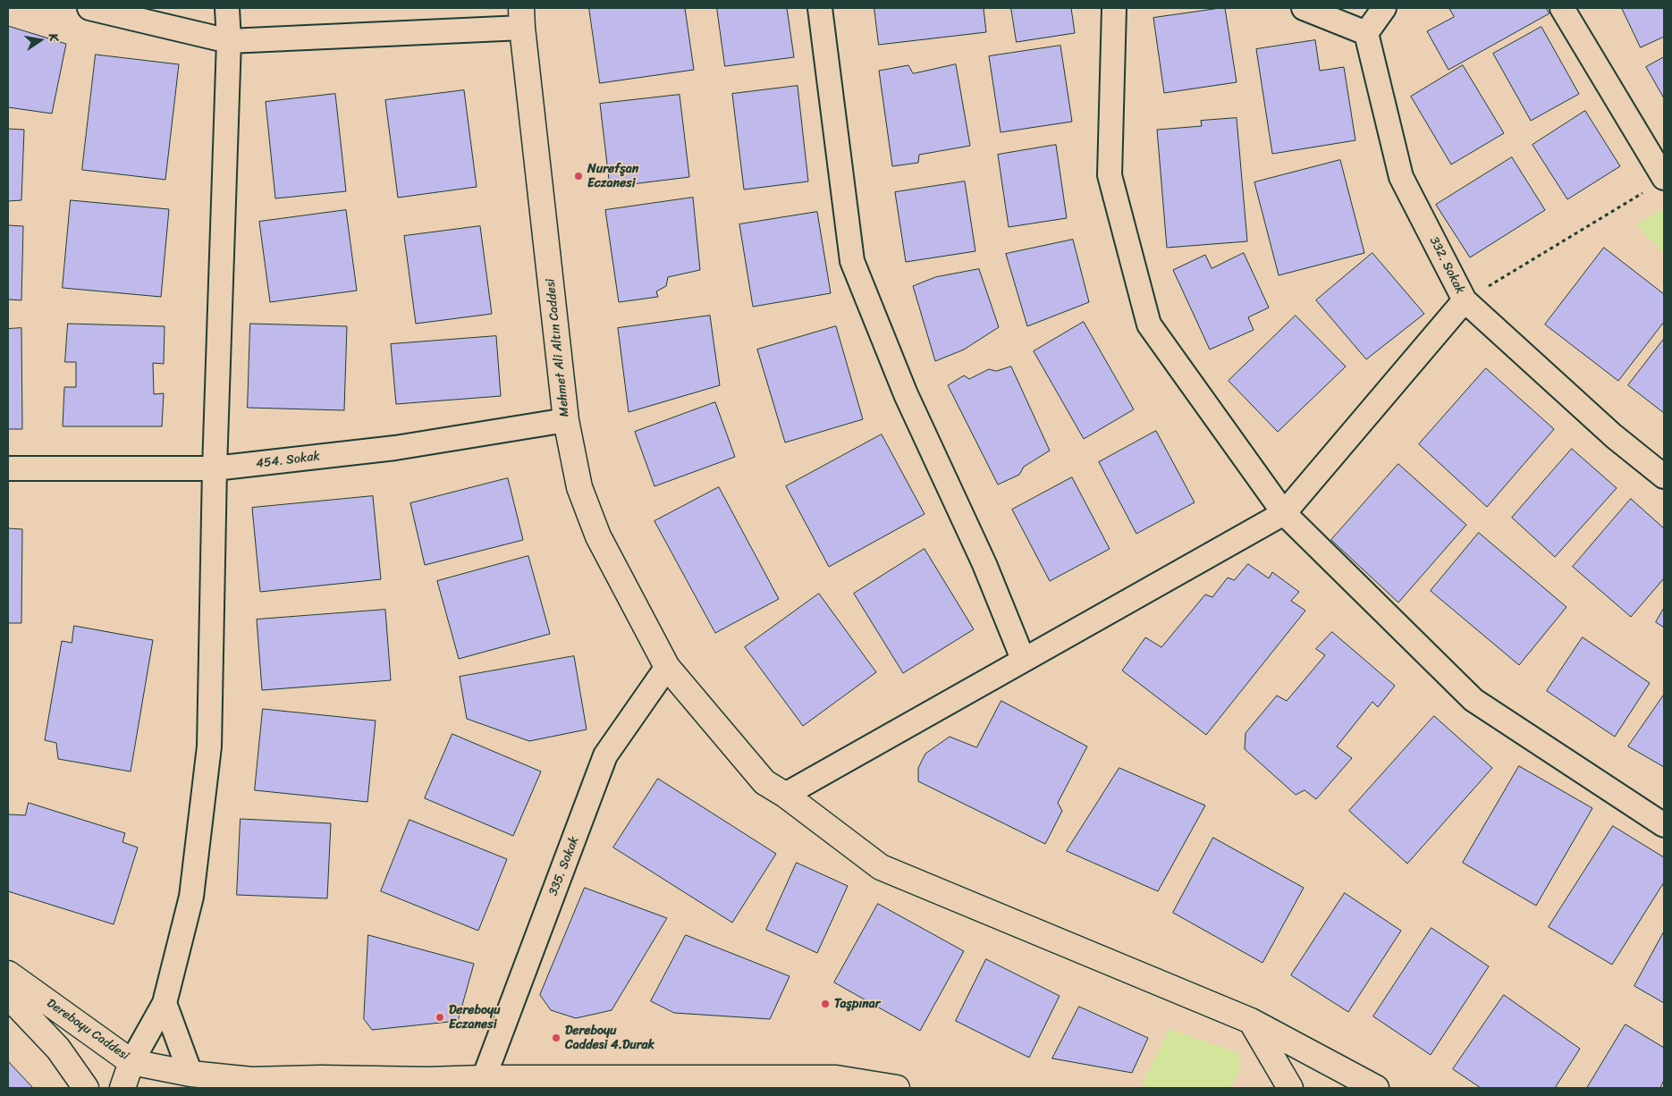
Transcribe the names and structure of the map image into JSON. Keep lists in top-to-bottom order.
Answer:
{
  "streets": {
    "street": [
      "332. Sokak",
      "Mehmet Ali Altın Caddesi",
      "454. Sokak",
      "335. Sokak",
      "Dereboyu Caddesi"
    ]
  },
  "crossings": [
    ["Mehmet Ali Altın Caddesi", "454. Sokak"],
    ["Mehmet Ali Altın Caddesi", "335. Sokak"],
    ["335. Sokak", "Dereboyu Caddesi"]
  ],
  "places": [
    "Nurefşan Eczanesi",
    "Taşpınar",
    "Dereboyu Eczanesi",
    "Dereboyu Caddesi 4.Durak"
  ],
  "north": "right"
}
